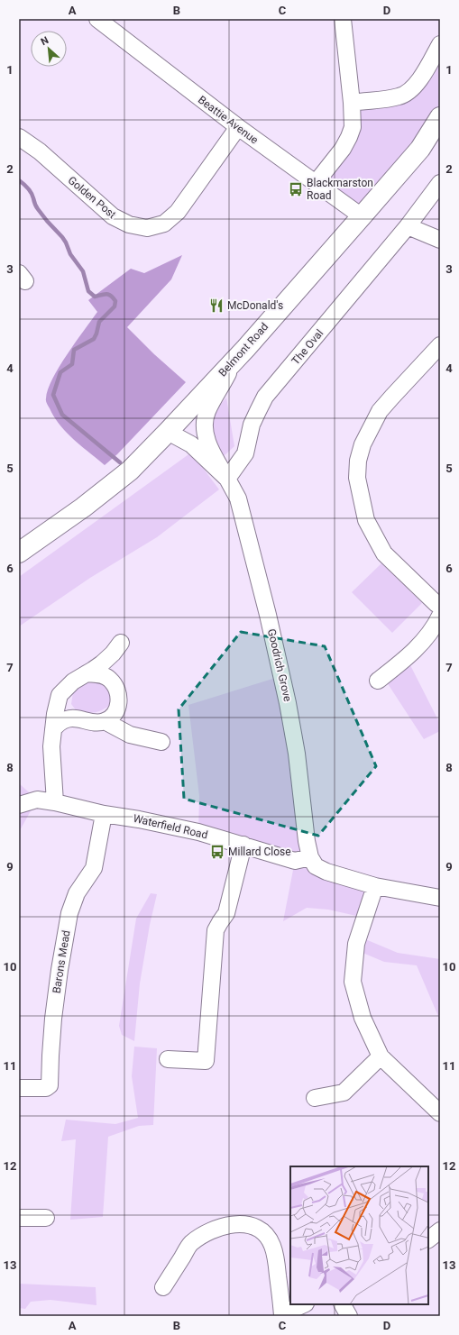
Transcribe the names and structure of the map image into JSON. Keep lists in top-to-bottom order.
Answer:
{
  "streets": {
    "highway": ["Belmont Road"],
    "street": [
      "Beattie Avenue",
      "Golden Post",
      "The Oval",
      "Goodrich Grove",
      "Waterfield Road",
      "Barons Mead"
    ]
  },
  "crossings": [
    ["Beattie Avenue", "Golden Post"],
    ["Beattie Avenue", "Belmont Road"],
    ["The Oval", "Goodrich Grove"],
    ["Belmont Road", "Goodrich Grove"],
    ["Goodrich Grove", "Waterfield Road"],
    ["Waterfield Road", "Barons Mead"]
  ],
  "places": {
    "bus stop": ["Blackmarston Road", "Millard Close"],
    "restaurant": ["McDonald's"]
  },
  "north": "top left",
  "grid": {
    "columns": [
      "A",
      "B",
      "C",
      "D"
    ],
    "rows": [
      "1",
      "2",
      "3",
      "4",
      "5",
      "6",
      "7",
      "8",
      "9",
      "10",
      "11",
      "12",
      "13"
    ]
  }
}
